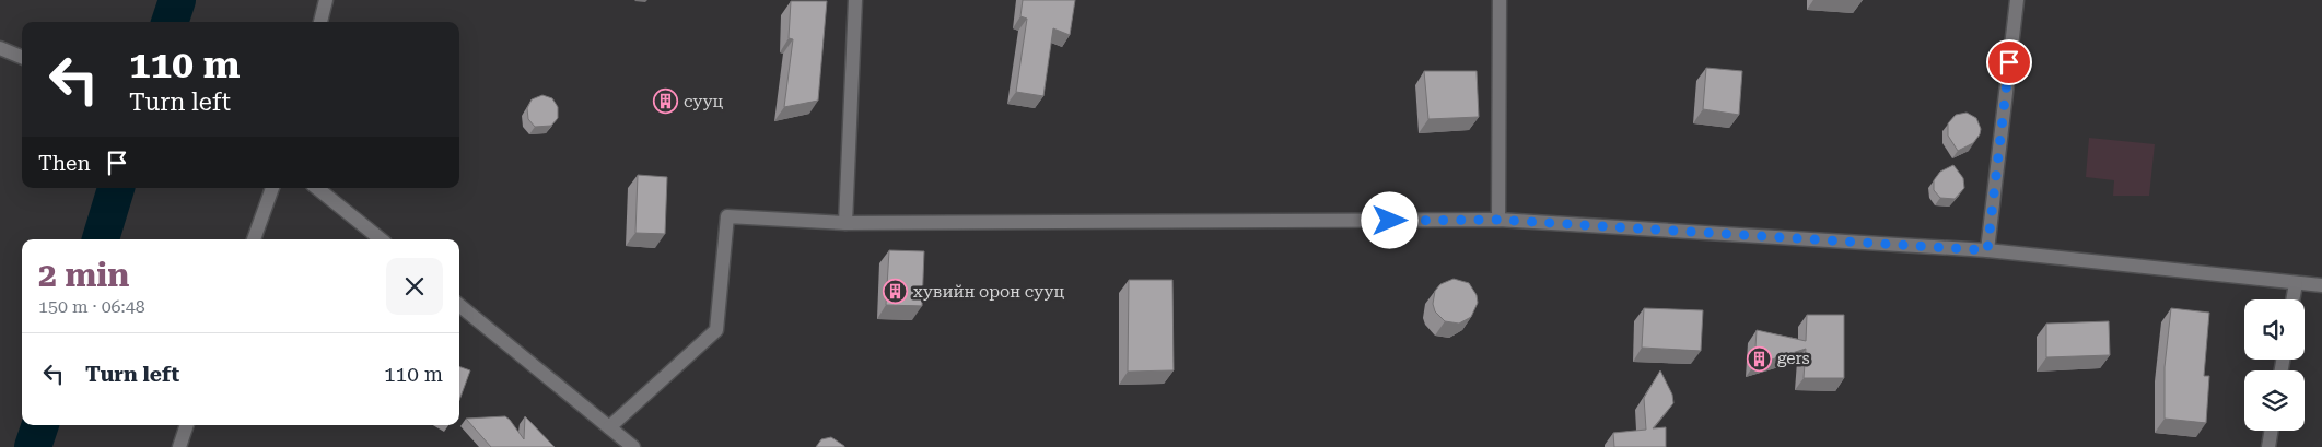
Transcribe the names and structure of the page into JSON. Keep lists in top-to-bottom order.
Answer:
{
  "places": {
    "building": ["сууц", "хувийн орон сууц", "gers"]
  },
  "page": {
    "turn": ["110 m", "Turn left"],
    "then": "Then",
    "heading": ["2 min", "150 m · 06:48"],
    "list": [
      {
        "name": "Turn left",
        "value": "110 m"
      }
    ]
  }
}
